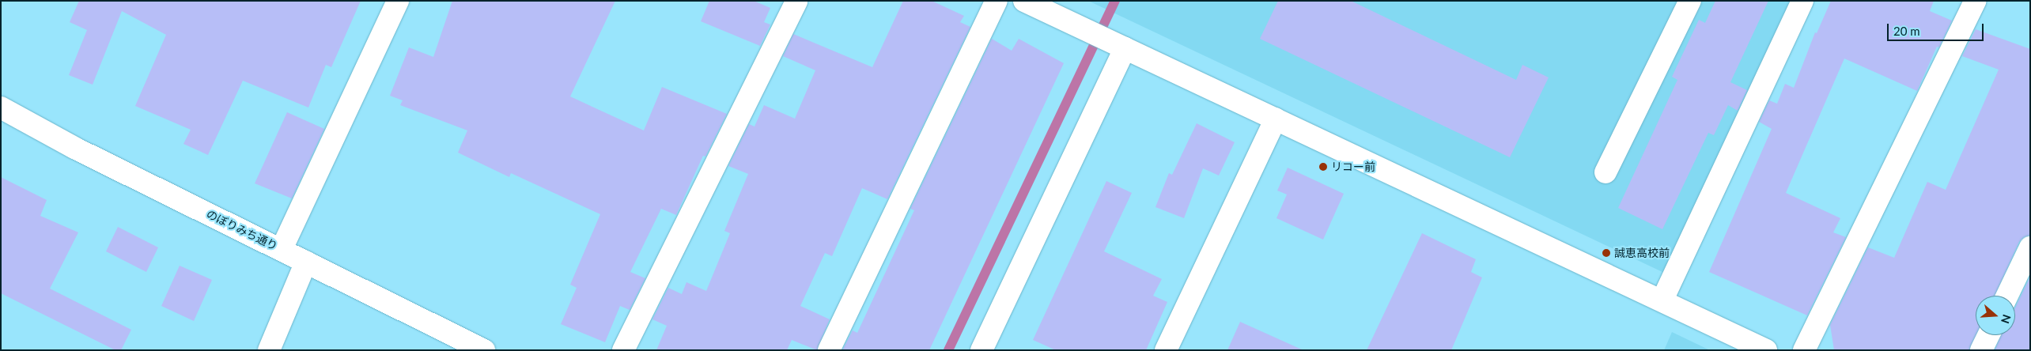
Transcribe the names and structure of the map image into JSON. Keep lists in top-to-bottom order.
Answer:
{
  "streets": {
    "street": ["のぼりみち通り"]
  },
  "places": ["リコー前", "誠恵高校前"],
  "scale_bar": "20 m",
  "north": "right"
}
